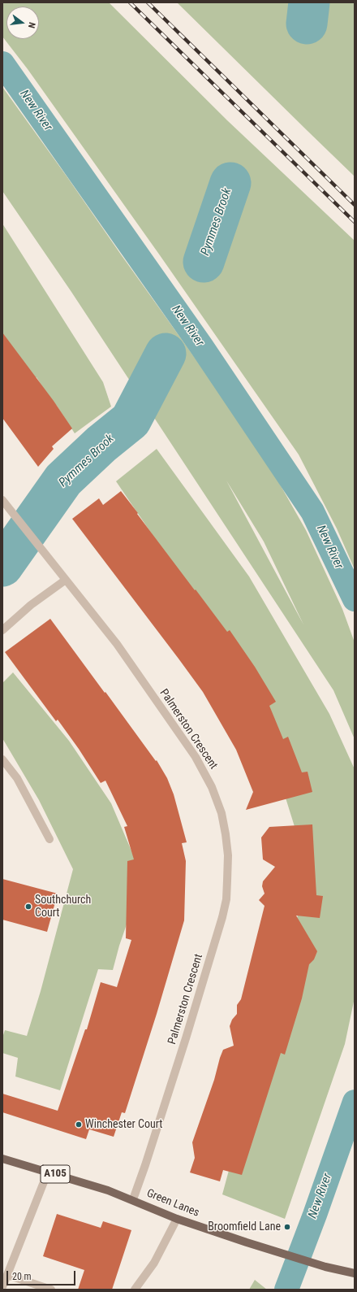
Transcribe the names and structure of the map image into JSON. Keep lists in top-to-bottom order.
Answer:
{
  "streets": {
    "main road": ["A105", "Green Lanes"],
    "street": ["Palmerston Crescent"]
  },
  "crossings": [
    ["Palmerston Crescent", "Green Lanes"]
  ],
  "water": ["New River", "Pymmes Brook"],
  "places": ["Southchurch Court", "Winchester Court", "Broomfield Lane"],
  "scale_bar": "20 m",
  "north": "right"
}
